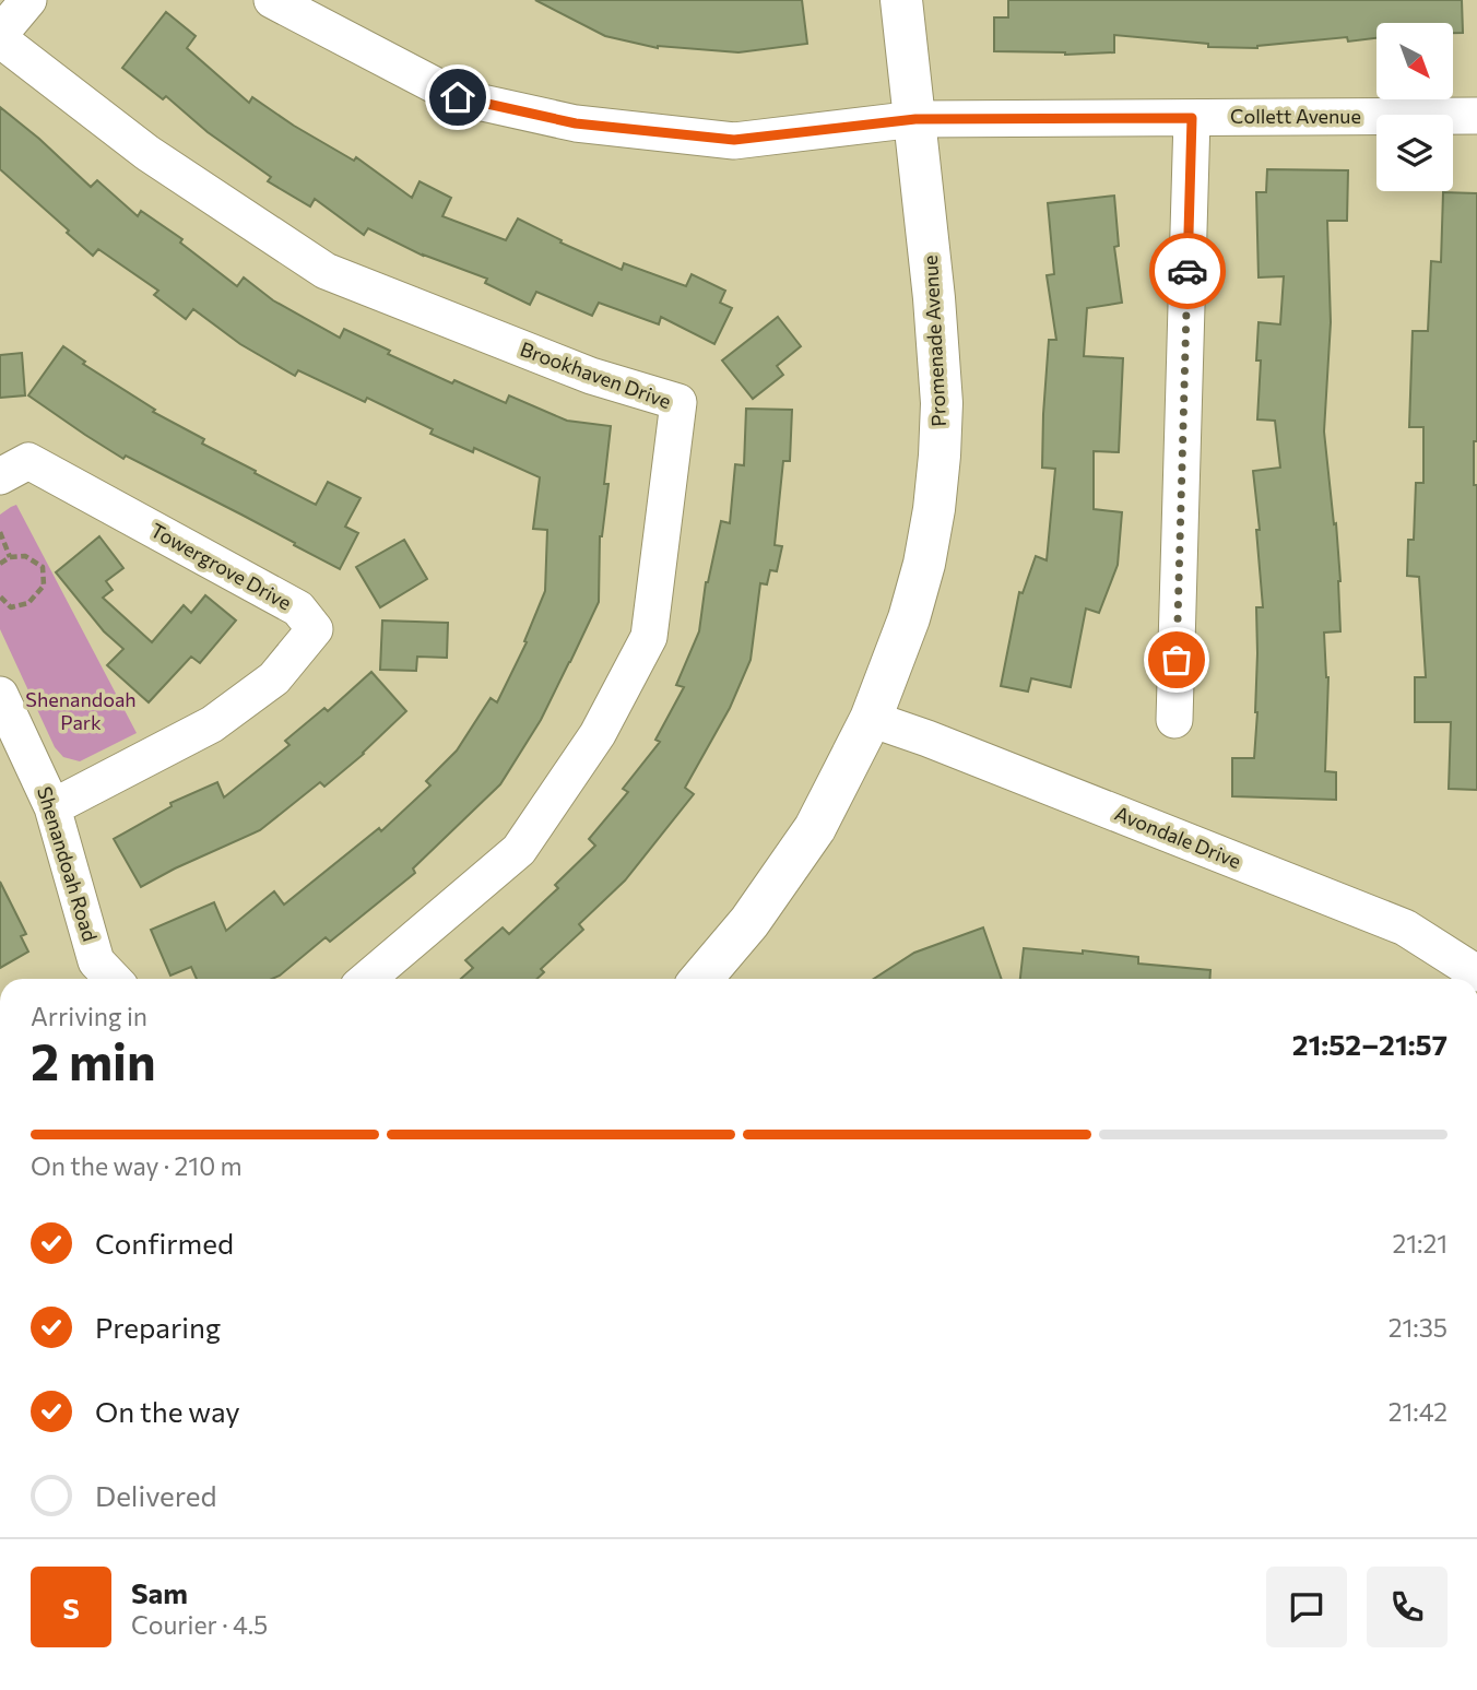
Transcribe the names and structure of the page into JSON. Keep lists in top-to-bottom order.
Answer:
{
  "streets": {
    "main road": ["Promenade Avenue"],
    "street": [
      "Collett Avenue",
      "Brookhaven Drive",
      "Towergrove Drive",
      "Avondale Drive",
      "Shenandoah Road"
    ]
  },
  "crossings": [
    ["Collett Avenue", "Promenade Avenue"],
    ["Promenade Avenue", "Avondale Drive"],
    ["Towergrove Drive", "Shenandoah Road"]
  ],
  "parks": ["Shenandoah Park"],
  "north": "bottom right",
  "page": {
    "heading": ["2 min", "Arriving in", "21:52–21:57"],
    "panel": ["Sam", "Courier · 4.5"],
    "bar": "On the way · 210 m",
    "list": [
      ["Confirmed", "21:21"],
      ["Preparing", "21:35"],
      ["On the way", "21:42"],
      "Delivered"
    ],
    "round": "S"
  }
}
